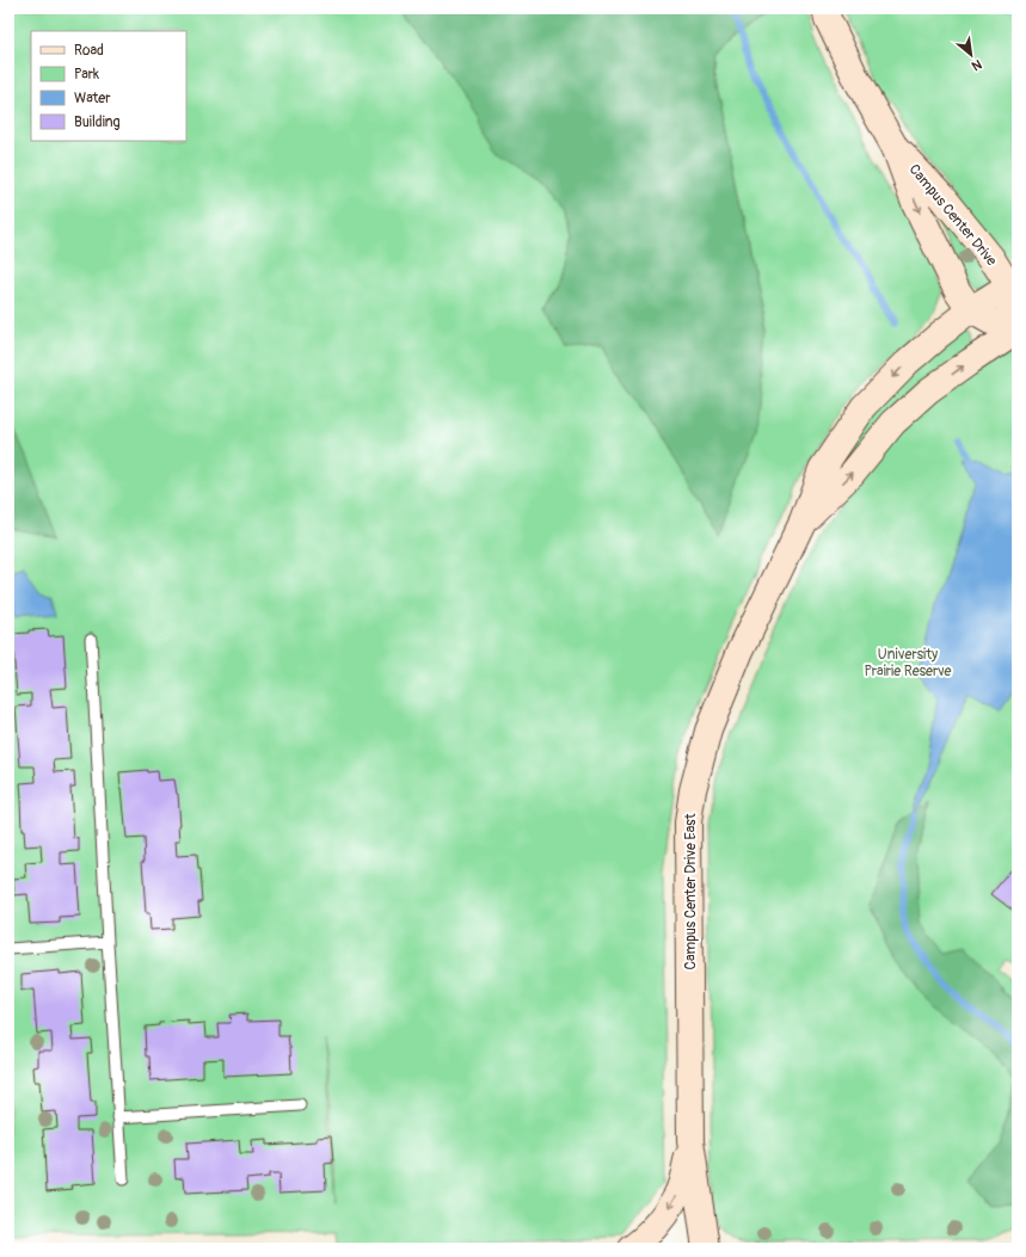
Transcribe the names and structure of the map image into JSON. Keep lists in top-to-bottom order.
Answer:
{
  "streets": {
    "street": ["Campus Center Drive", "Campus Center Drive East"]
  },
  "crossings": [
    ["Campus Center Drive", "Campus Center Drive East"]
  ],
  "parks": ["University Prairie Reserve"],
  "legend": [
    "Road",
    "Park",
    "Water",
    "Building"
  ],
  "north": "bottom right"
}
